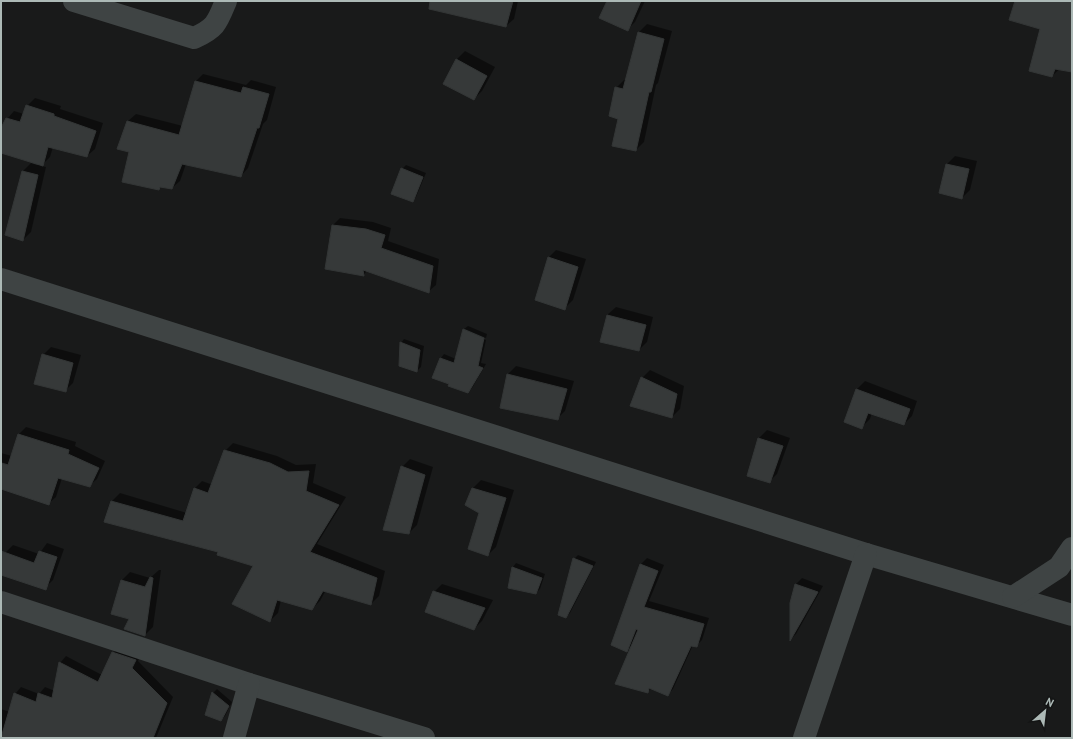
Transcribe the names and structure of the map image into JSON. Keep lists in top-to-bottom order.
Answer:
{
  "north": "top right"
}
